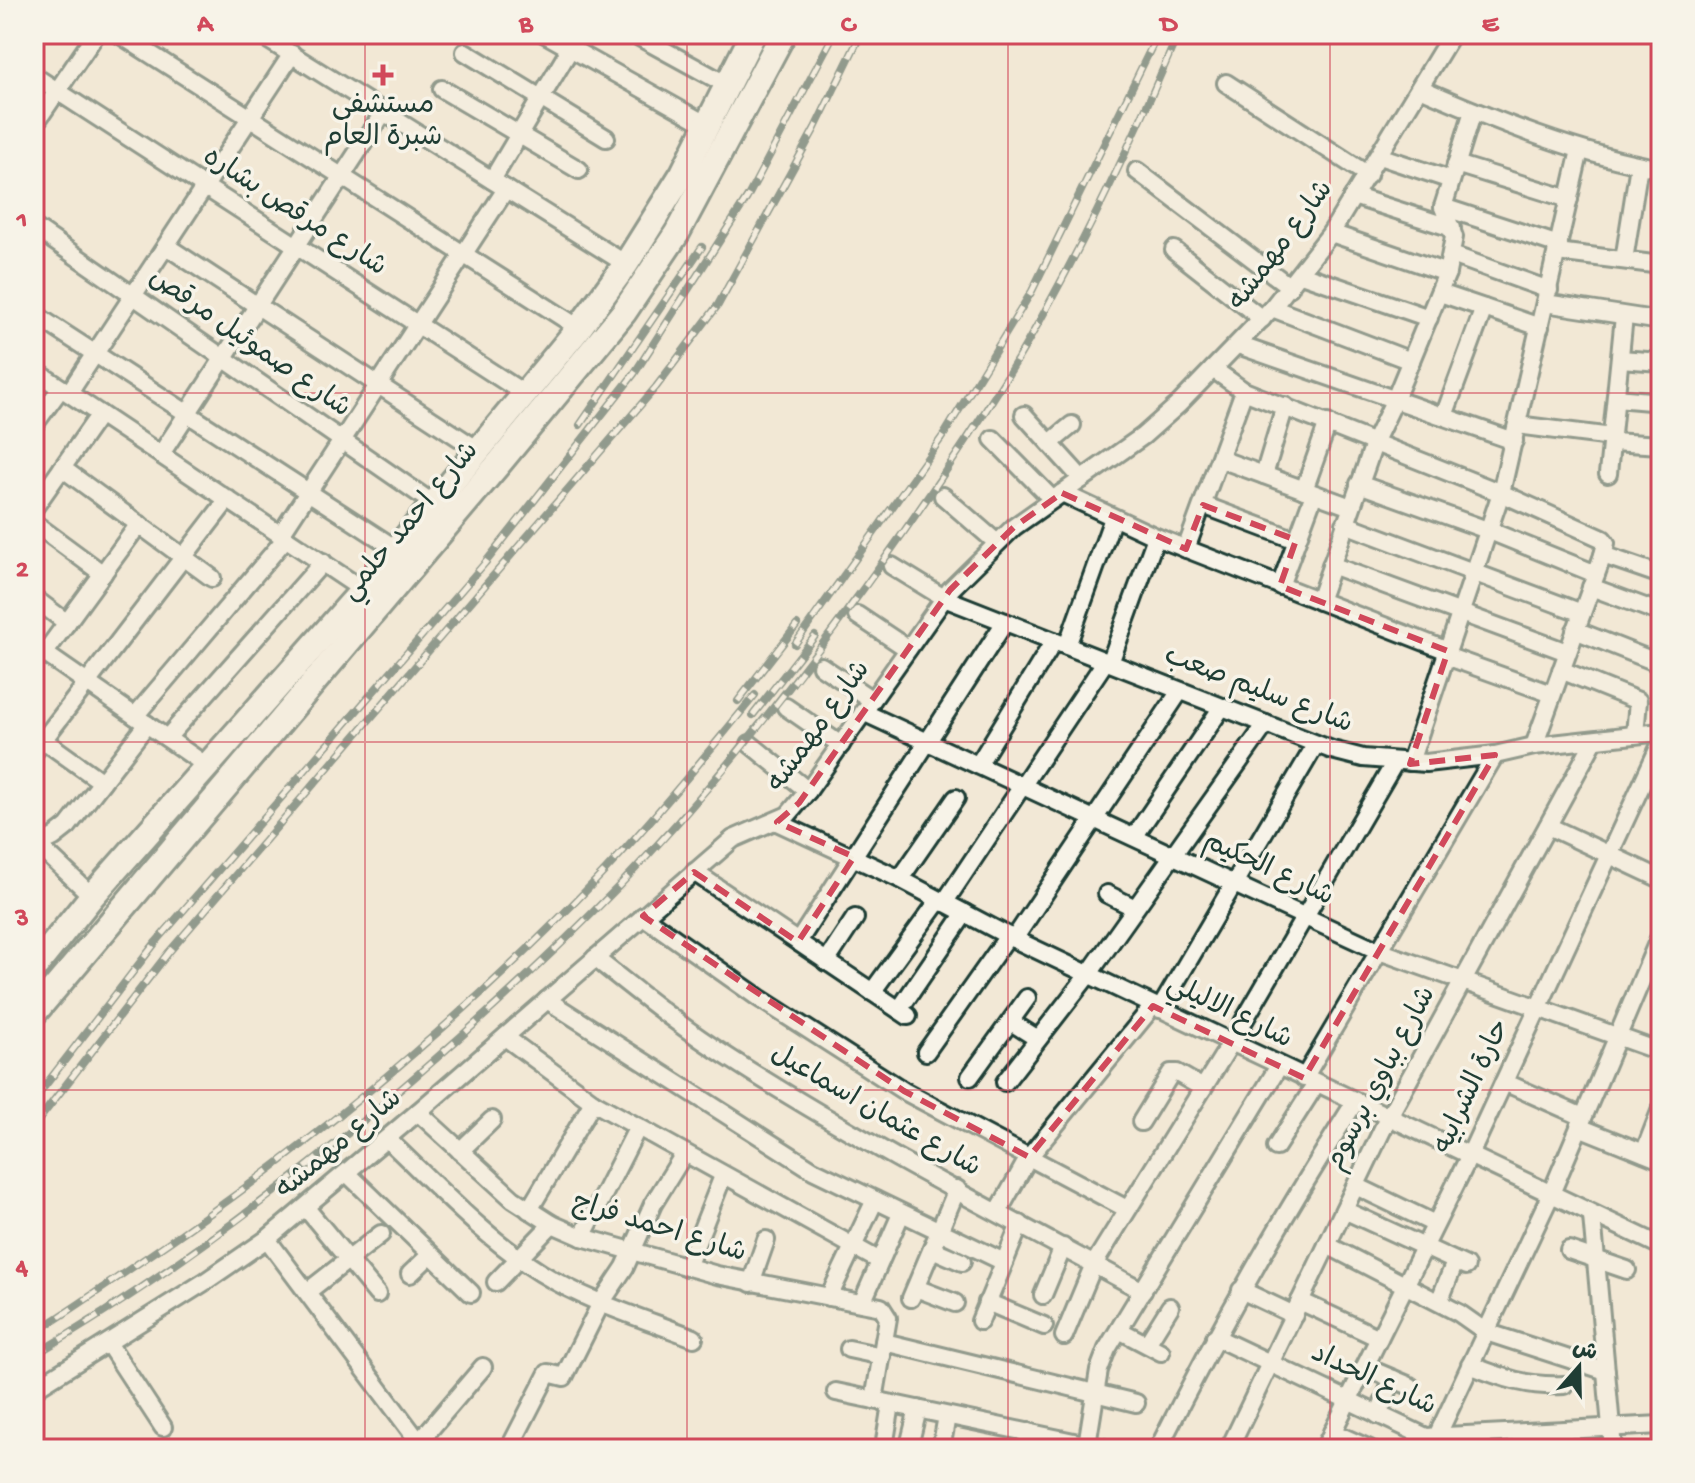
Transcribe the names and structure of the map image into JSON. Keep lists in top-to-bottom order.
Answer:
{
  "streets": {
    "main road": ["شارع احمد حلمي"],
    "street": [
      "شارع مرقص بشاره",
      "شارع مهمشه",
      "شارع صموئيل مرقص",
      "شارع سليم صعب",
      "شارع الحكيم",
      "شارع الاليلي",
      "شارع بباوي برسوم",
      "حارة الشرابيه",
      "شارع عثمان اسماعيل",
      "شارع احمد فراج",
      "شارع الحداد"
    ]
  },
  "crossings": [
    ["شارع مرقص بشاره", "شارع احمد حلمي"],
    ["شارع مهمشه", "شارع سليم صعب"],
    ["شارع مهمشه", "شارع الحكيم"],
    ["شارع مهمشه", "شارع الاليلي"],
    ["شارع مهمشه", "شارع عثمان اسماعيل"],
    ["شارع مهمشه", "شارع احمد فراج"],
    ["شارع صموئيل مرقص", "شارع احمد حلمي"],
    ["شارع سليم صعب", "شارع بباوي برسوم"],
    ["شارع الحكيم", "شارع بباوي برسوم"],
    ["شارع الحكيم", "حارة الشرابيه"],
    ["شارع الاليلي", "شارع بباوي برسوم"],
    ["شارع الاليلي", "حارة الشرابيه"],
    ["شارع بباوي برسوم", "شارع الحداد"],
    ["حارة الشرابيه", "شارع الحداد"]
  ],
  "places": {
    "health": ["مستشفى شبرة العام"]
  },
  "north": "top",
  "grid": {
    "columns": [
      "A",
      "B",
      "C",
      "D",
      "E"
    ],
    "rows": [
      "1",
      "2",
      "3",
      "4"
    ]
  }
}
